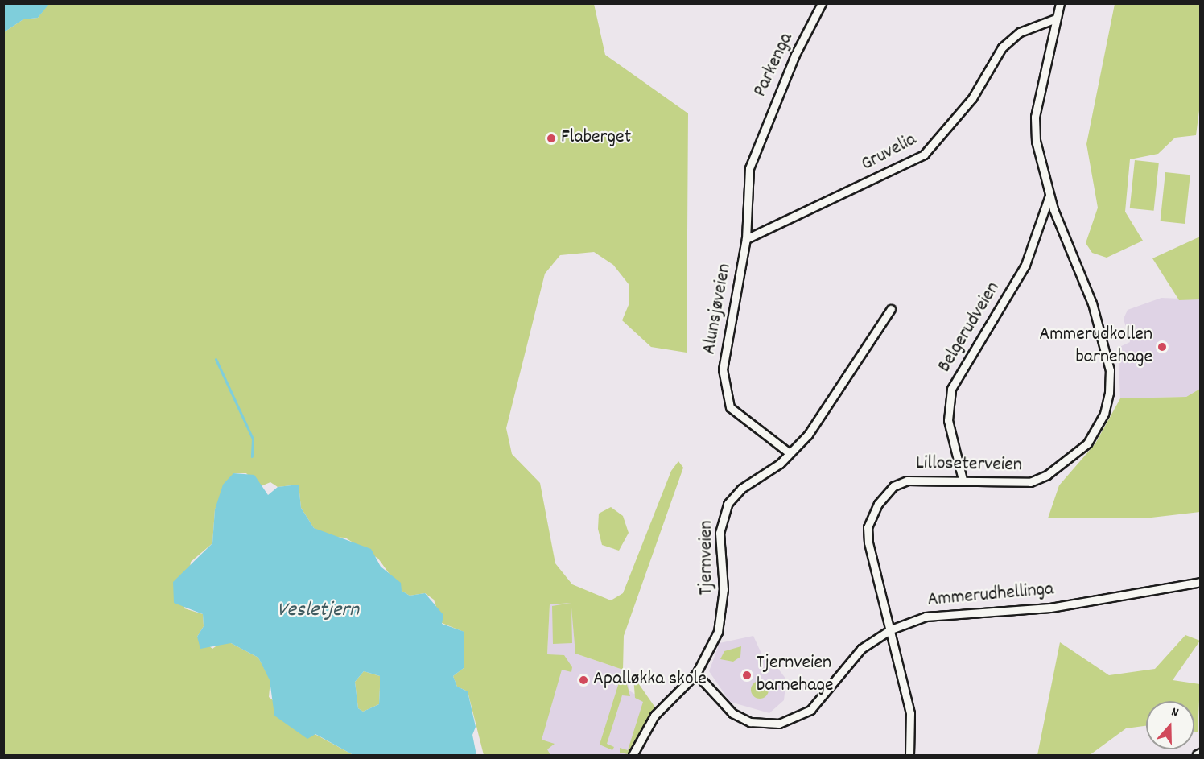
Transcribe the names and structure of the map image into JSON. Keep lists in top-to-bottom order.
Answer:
{
  "streets": {
    "street": [
      "Parkenga",
      "Gruvelia",
      "Alunsjøveien",
      "Belgerudveien",
      "Lilloseterveien",
      "Tjernveien",
      "Ammerudhellinga"
    ]
  },
  "crossings": [
    ["Parkenga", "Alunsjøveien"],
    ["Gruvelia", "Alunsjøveien"],
    ["Gruvelia", "Lilloseterveien"],
    ["Alunsjøveien", "Tjernveien"],
    ["Belgerudveien", "Lilloseterveien"],
    ["Lilloseterveien", "Ammerudhellinga"],
    ["Tjernveien", "Ammerudhellinga"]
  ],
  "water": ["Vesletjern"],
  "places": [
    "Flaberget",
    "Ammerudkollen barnehage",
    "Tjernveien barnehage",
    "Apalløkka skole"
  ],
  "north": "top"
}
